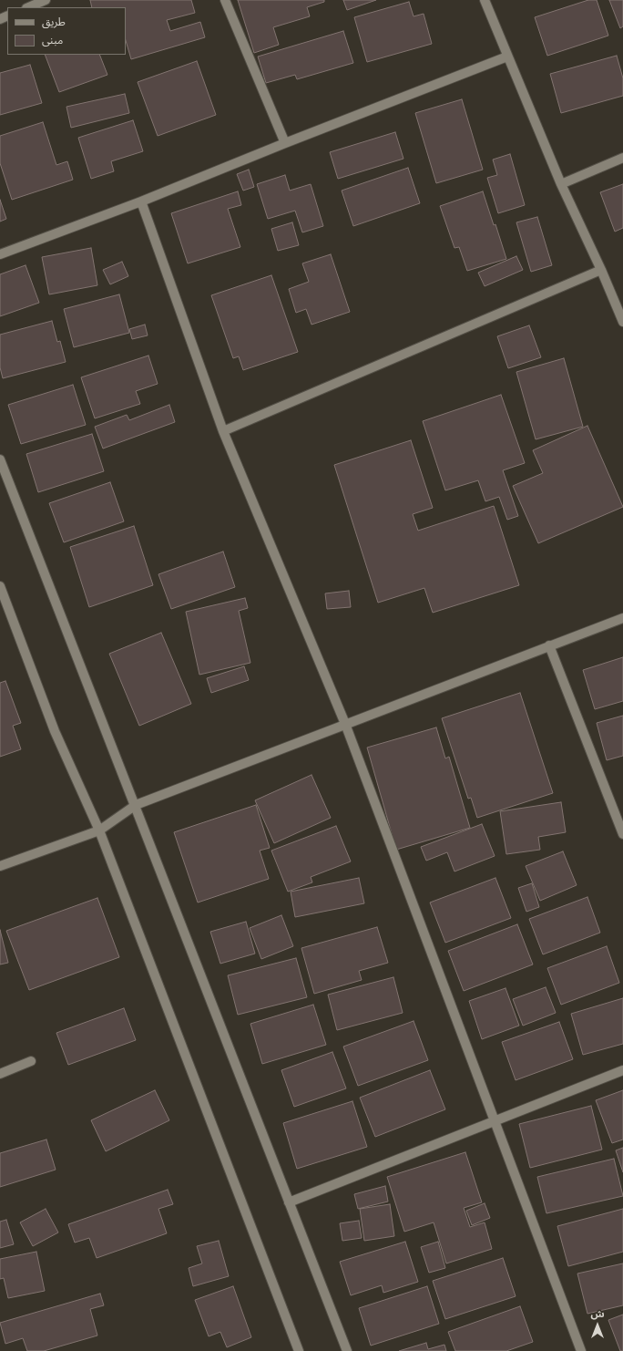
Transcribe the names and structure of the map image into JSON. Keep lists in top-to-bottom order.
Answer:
{
  "legend": ["طريق", "مبنى"],
  "north": "top"
}
